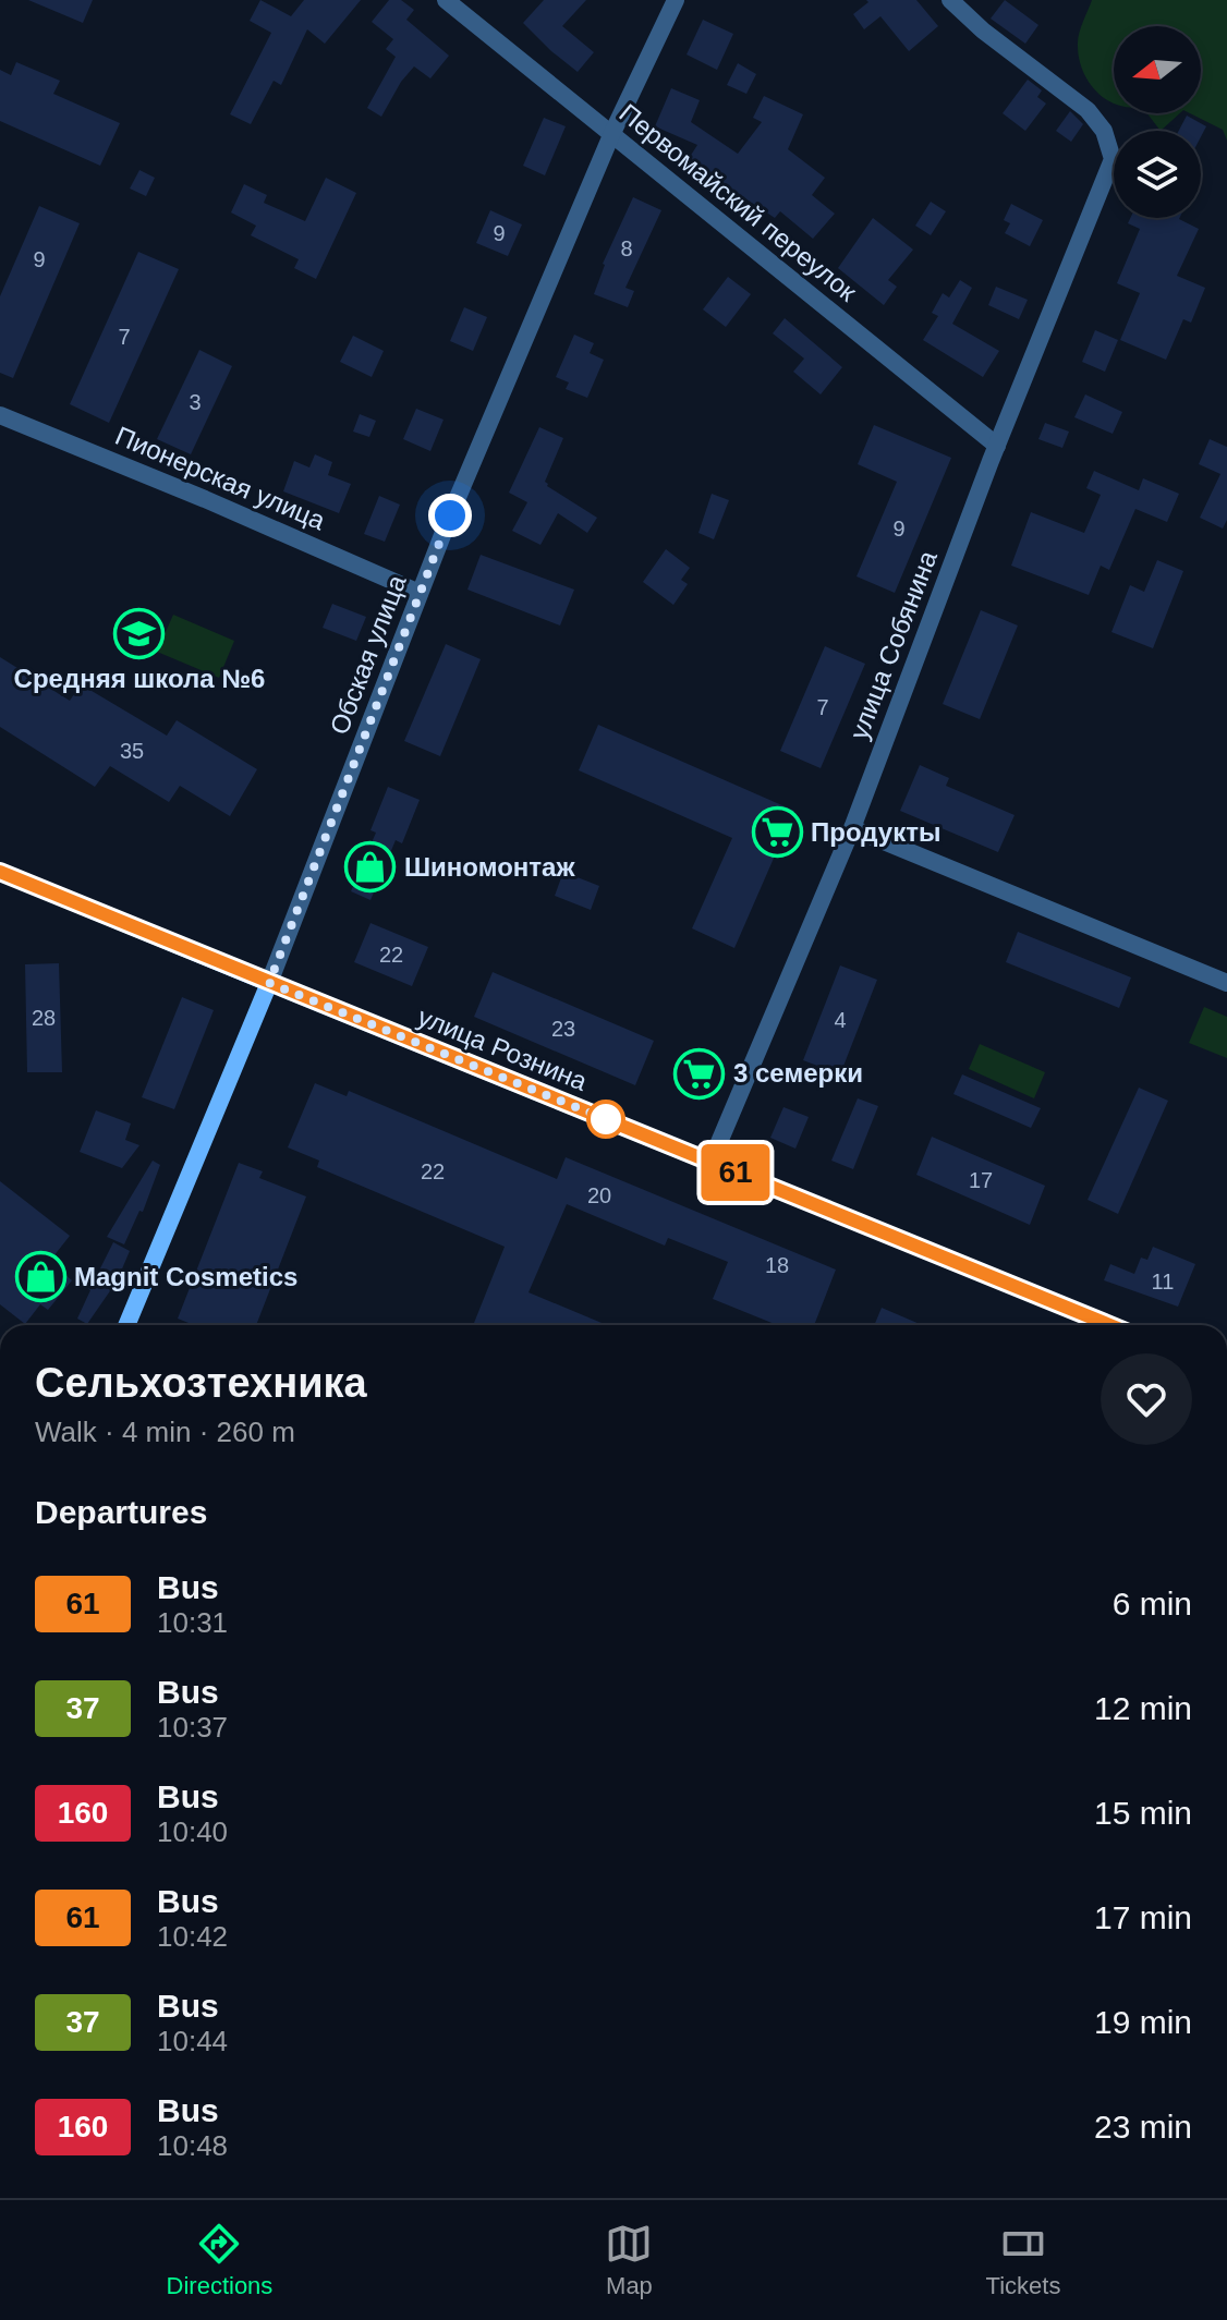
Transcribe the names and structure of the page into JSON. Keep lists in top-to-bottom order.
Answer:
{
  "streets": {
    "main road": ["Обская улица", "улица Рознина"],
    "street": ["Первомайский переулок", "Пионерская улица", "улица Собянина"]
  },
  "crossings": [
    ["Первомайский переулок", "улица Собянина"],
    ["Первомайский переулок", "Обская улица"],
    ["Пионерская улица", "Обская улица"],
    ["улица Собянина", "улица Рознина"],
    ["Обская улица", "улица Рознина"]
  ],
  "places": {
    "school or university": ["Средняя школа №6"],
    "supermarket": ["Продукты", "3 семерки"],
    "shop": ["Шиномонтаж", "Magnit Cosmetics"]
  },
  "lines": ["bus line 61"],
  "house_numbers": [
    "9",
    "8",
    "9",
    "7",
    "3",
    "9",
    "7",
    "35",
    "22",
    "28",
    "4",
    "23",
    "22",
    "17",
    "20",
    "18",
    "11"
  ],
  "north": "left",
  "page": {
    "on_map": "61",
    "heading": [
      ["Сельхозтехника", "Walk · 4 min · 260 m"],
      "Departures"
    ],
    "list": [
      {
        "mark": "61",
        "name": "Bus",
        "note": "10:31",
        "value": "6 min"
      },
      {
        "mark": "37",
        "name": "Bus",
        "note": "10:37",
        "value": "12 min"
      },
      {
        "mark": "160",
        "name": "Bus",
        "note": "10:40",
        "value": "15 min"
      },
      {
        "mark": "61",
        "name": "Bus",
        "note": "10:42",
        "value": "17 min"
      },
      {
        "mark": "37",
        "name": "Bus",
        "note": "10:44",
        "value": "19 min"
      },
      {
        "mark": "160",
        "name": "Bus",
        "note": "10:48",
        "value": "23 min"
      }
    ],
    "tabs": ["Directions", "Map", "Tickets"]
  }
}
